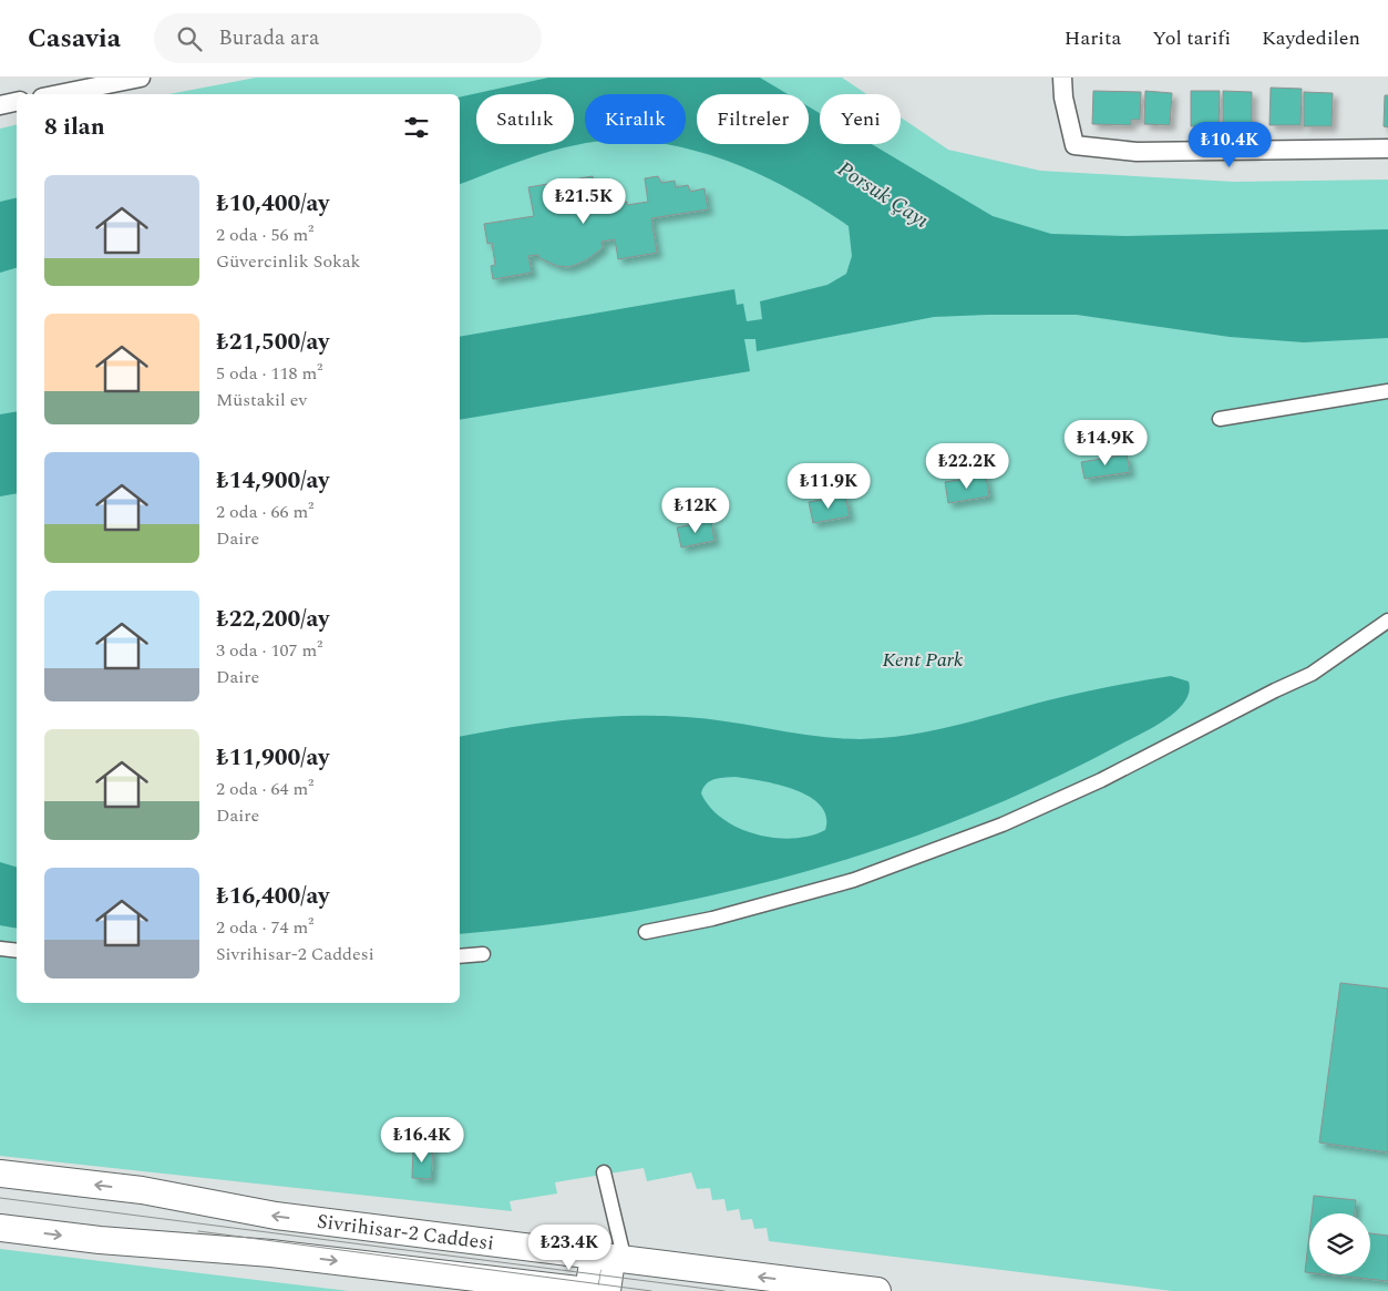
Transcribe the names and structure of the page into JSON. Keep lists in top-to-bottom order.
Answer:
{
  "streets": {
    "main road": ["Sivrihisar-2 Caddesi"]
  },
  "water": ["Porsuk Çayı"],
  "parks": ["Kent Park"],
  "page": {
    "header": "Casavia",
    "search": "Burada ara",
    "nav": ["Harita", "Yol tarifi", "Kaydedilen"],
    "chip": [
      "Satılık",
      "Kiralık",
      "Filtreler",
      "Yeni"
    ],
    "heading": "8 ilan",
    "price": [
      "₺10.4K",
      "₺21.5K",
      "₺14.9K",
      "₺22.2K",
      "₺11.9K",
      "₺12K",
      "₺16.4K",
      "₺23.4K"
    ],
    "list": [
      {
        "name": "₺10,400/ay",
        "note": "2 oda · 56 m² · Güvercinlik Sokak"
      },
      {
        "name": "₺21,500/ay",
        "note": "5 oda · 118 m² · Müstakil ev"
      },
      {
        "name": "₺14,900/ay",
        "note": "2 oda · 66 m² · Daire"
      },
      {
        "name": "₺22,200/ay",
        "note": "3 oda · 107 m² · Daire"
      },
      {
        "name": "₺11,900/ay",
        "note": "2 oda · 64 m² · Daire"
      },
      {
        "name": "₺16,400/ay",
        "note": "2 oda · 74 m² · Sivrihisar-2 Caddesi"
      }
    ]
  }
}
